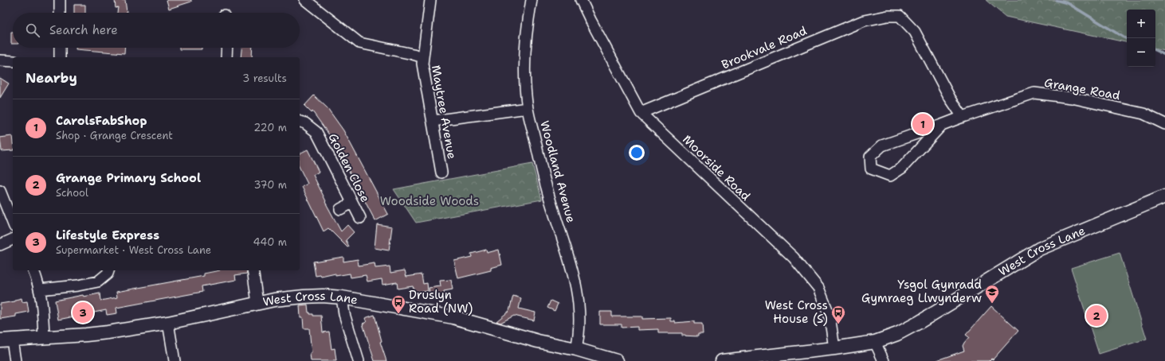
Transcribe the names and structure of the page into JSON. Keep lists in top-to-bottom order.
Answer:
{
  "streets": {
    "street": [
      "Brookvale Road",
      "Grange Road",
      "Maytree Avenue",
      "Golden Close",
      "Moorside Road",
      "Woodland Avenue",
      "West Cross Lane"
    ]
  },
  "crossings": [
    ["Brookvale Road", "Grange Road"],
    ["Brookvale Road", "Moorside Road"],
    ["Moorside Road", "West Cross Lane"],
    ["Woodland Avenue", "West Cross Lane"]
  ],
  "parks": ["Woodside Woods"],
  "places": {
    "school or university": ["Ysgol Gynradd Gymraeg Llwynderw"],
    "bus stop": ["Druslyn Road (NW)", "West Cross House (S)"]
  },
  "page": {
    "map_buttons": ["+", "−"],
    "search": "Search here",
    "heading": ["Nearby", "3 results"],
    "list": [
      {
        "mark": "1",
        "name": "CarolsFabShop",
        "note": "Shop · Grange Crescent",
        "value": "220 m"
      },
      {
        "mark": "2",
        "name": "Grange Primary School",
        "note": "School",
        "value": "370 m"
      },
      {
        "mark": "3",
        "name": "Lifestyle Express",
        "note": "Supermarket · West Cross Lane",
        "value": "440 m"
      }
    ],
    "pins": ["1", "3", "2"]
  }
}
